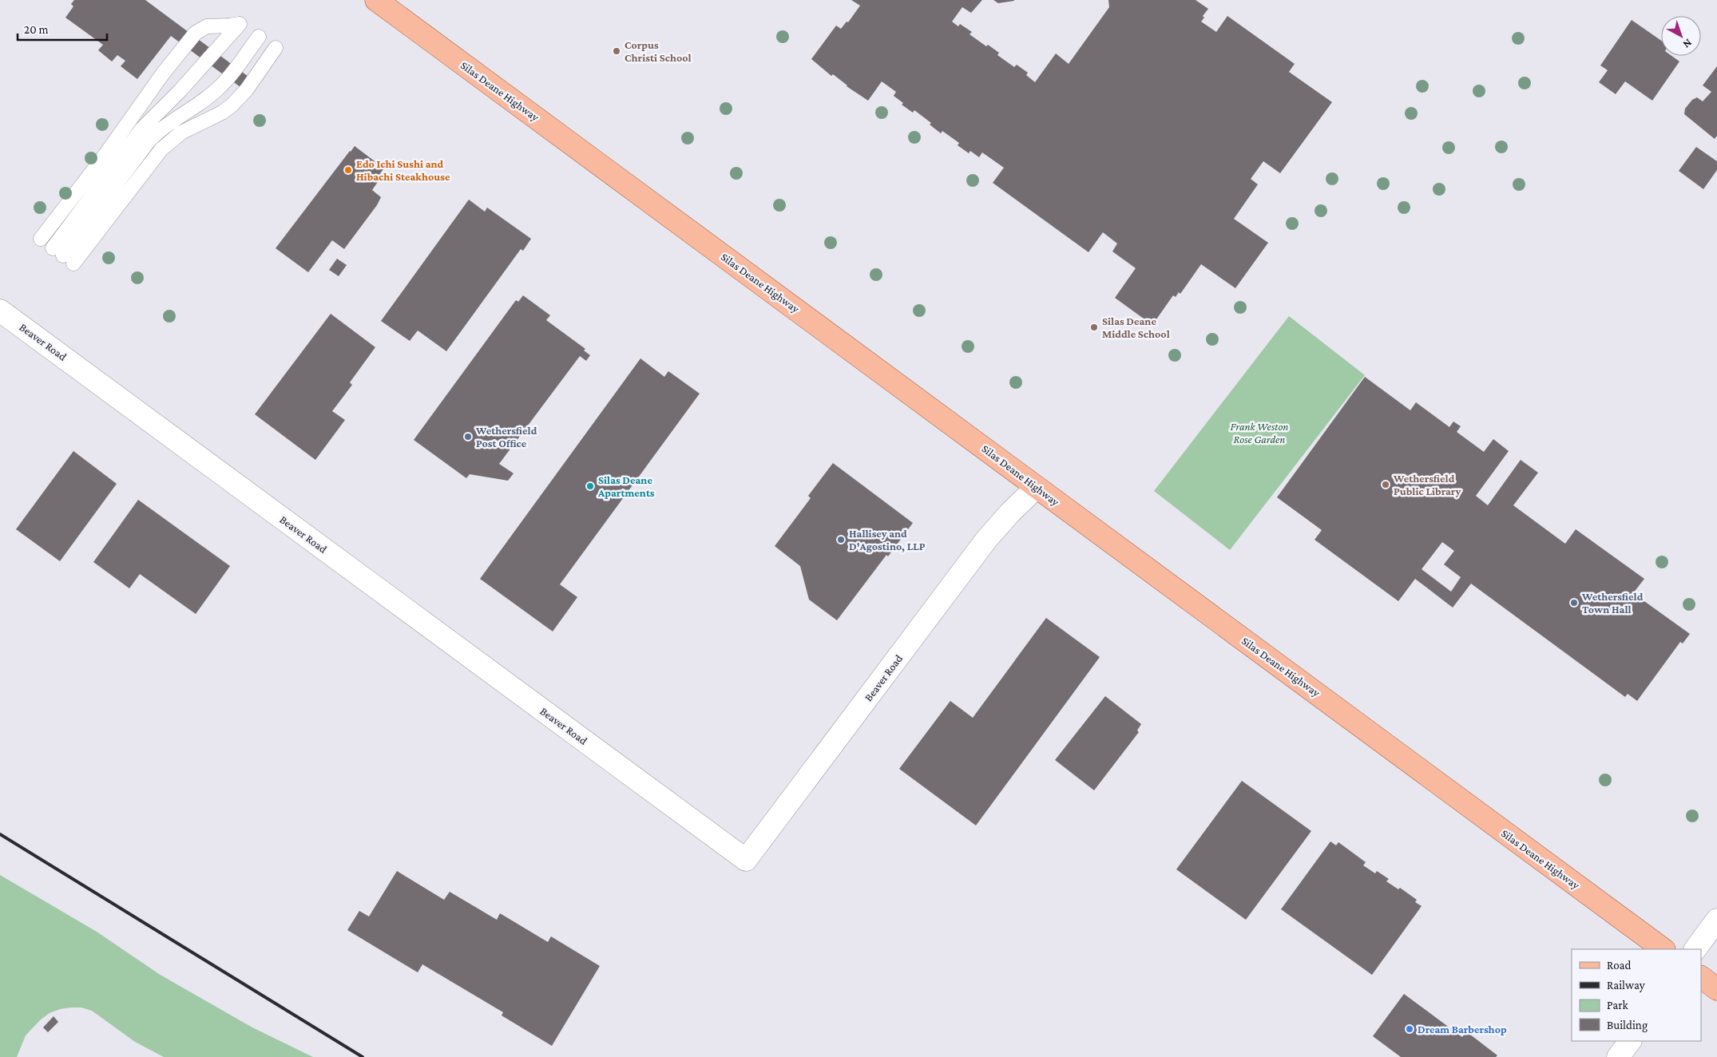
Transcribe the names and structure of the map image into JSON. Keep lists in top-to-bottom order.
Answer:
{
  "streets": {
    "main road": ["Silas Deane Highway"],
    "street": ["Beaver Road"]
  },
  "crossings": [
    ["Silas Deane Highway", "Beaver Road"]
  ],
  "parks": ["Frank Weston Rose Garden"],
  "places": [
    "Corpus Christi School",
    "Edo Ichi Sushi and Hibachi Steakhouse",
    "Silas Deane Middle School",
    "Wethersfield Post Office",
    "Wethersfield Public Library",
    "Silas Deane Apartments",
    "Hallisey and D'Agostino, LLP",
    "Wethersfield Town Hall",
    "Dream Barbershop"
  ],
  "legend": [
    "Road",
    "Railway",
    "Park",
    "Building"
  ],
  "scale_bar": "20 m",
  "north": "bottom right"
}
